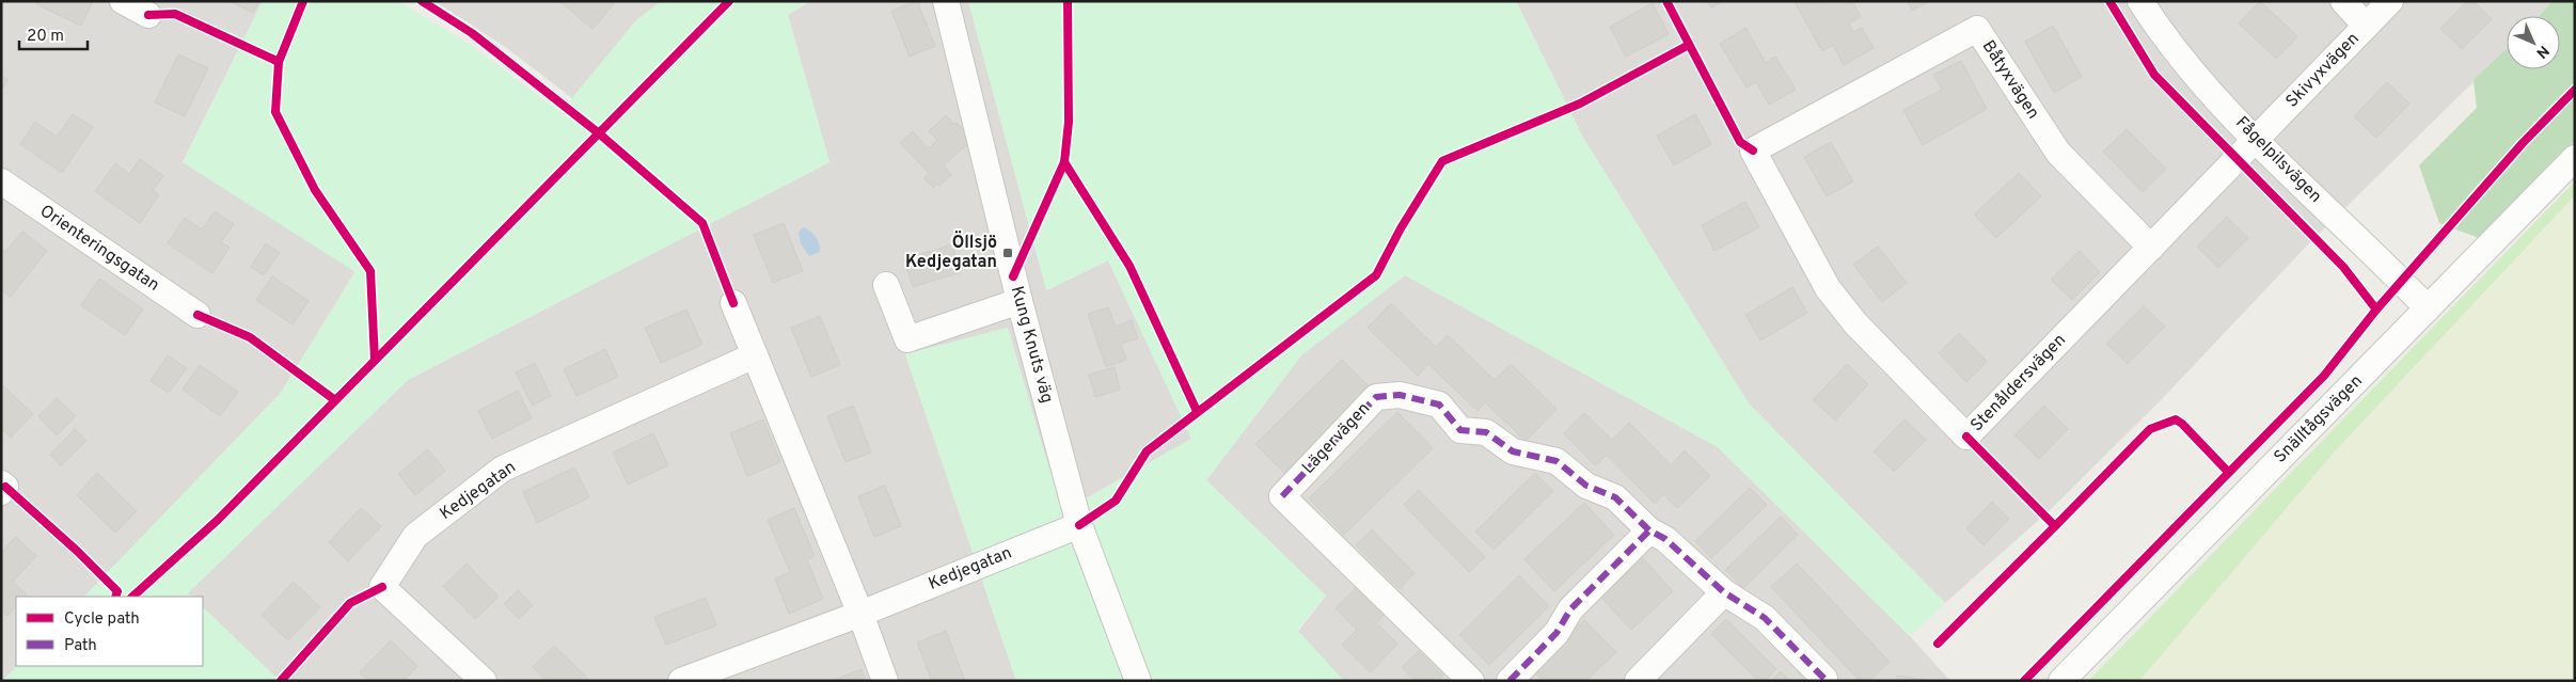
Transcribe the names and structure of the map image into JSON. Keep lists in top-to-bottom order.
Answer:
{
  "streets": {
    "street": [
      "Skivyxvägen",
      "Båtyxvägen",
      "Fågelpilsvägen",
      "Orienteringsgatan",
      "Kung Knuts väg",
      "Stenåldersvägen",
      "Snälltågsvägen",
      "Lägervägen",
      "Kedjegatan"
    ]
  },
  "crossings": [
    ["Skivyxvägen", "Fågelpilsvägen"],
    ["Skivyxvägen", "Stenåldersvägen"],
    ["Båtyxvägen", "Stenåldersvägen"],
    ["Fågelpilsvägen", "Stenåldersvägen"],
    ["Fågelpilsvägen", "Snälltågsvägen"],
    ["Kung Knuts väg", "Kedjegatan"]
  ],
  "places": {
    "transit": ["Öllsjö Kedjegatan"]
  },
  "legend": ["Cycle path", "Path"],
  "scale_bar": "20 m",
  "north": "bottom right"
}
